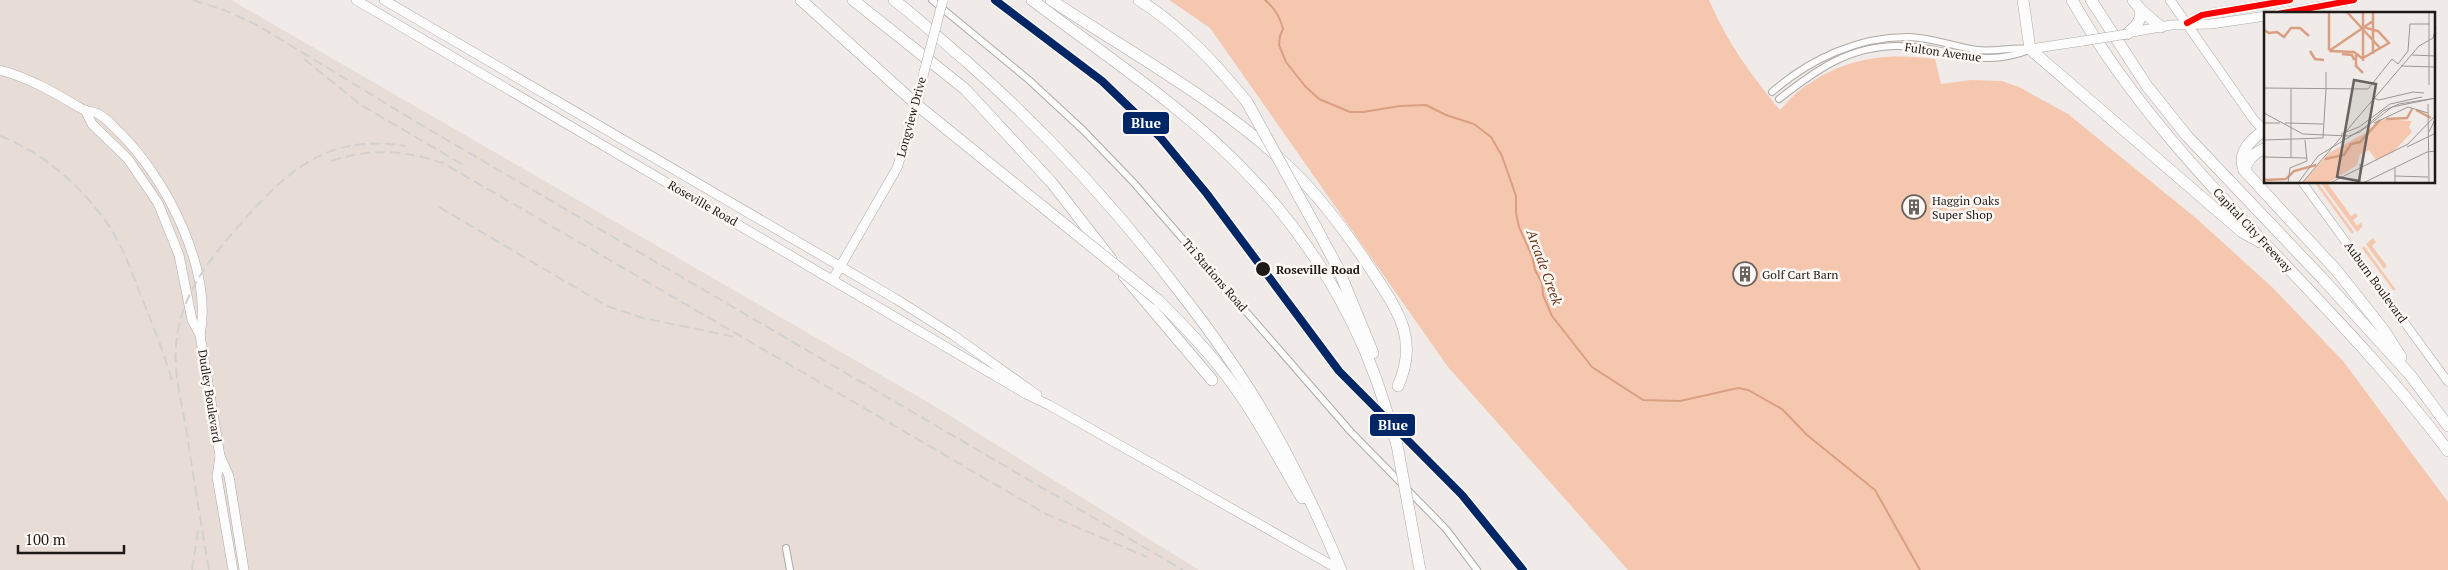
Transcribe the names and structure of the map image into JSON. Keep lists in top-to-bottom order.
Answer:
{
  "streets": {
    "highway": ["Capital City Freeway"],
    "main road": [
      "Fulton Avenue",
      "Longview Drive",
      "Roseville Road",
      "Dudley Boulevard"
    ],
    "street": ["Tri Stations Road", "Auburn Boulevard"]
  },
  "crossings": [
    ["Longview Drive", "Roseville Road"]
  ],
  "water": ["Arcade Creek"],
  "places": {
    "building": ["Haggin Oaks Super Shop", "Golf Cart Barn"],
    "other": ["Roseville Road"]
  },
  "lines": ["transit line Blue"],
  "scale_bar": "100 m"
}
